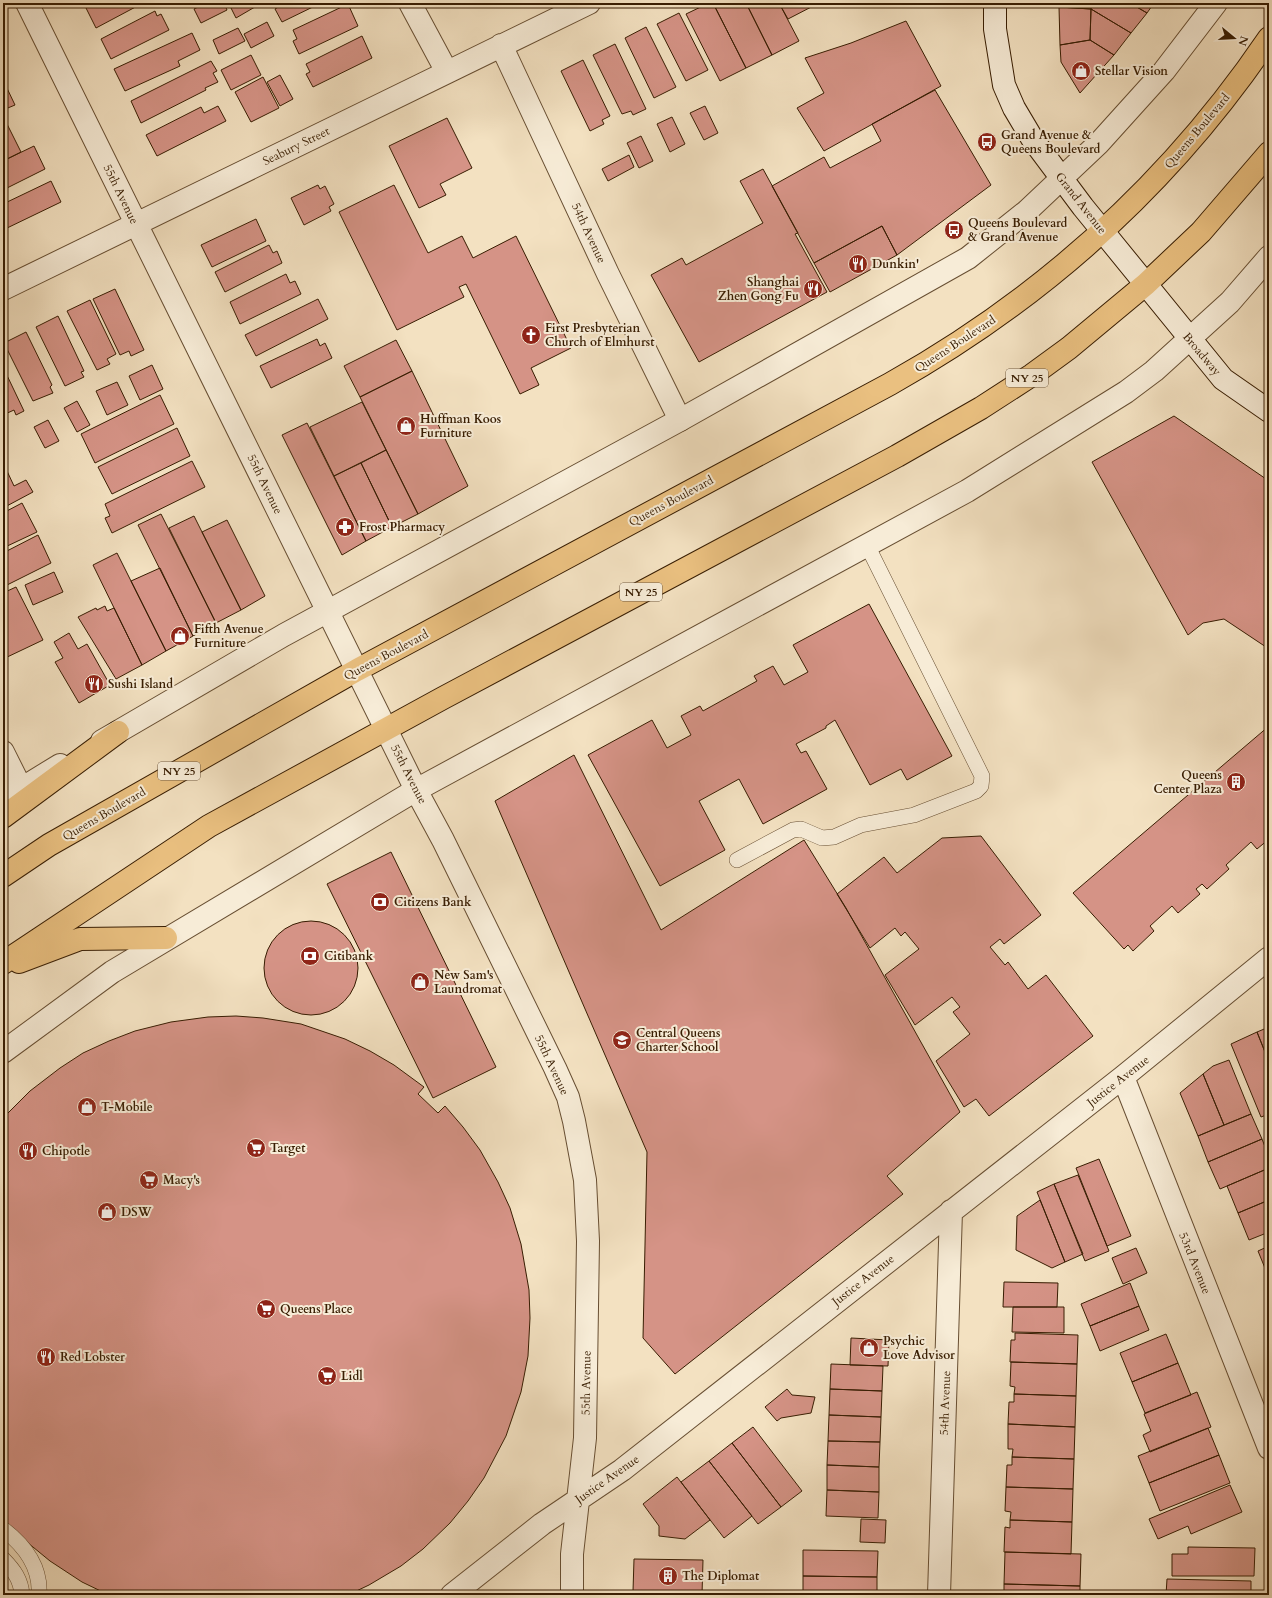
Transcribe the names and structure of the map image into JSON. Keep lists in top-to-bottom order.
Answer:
{
  "streets": {
    "main road": ["Queens Boulevard", "NY 25"],
    "street": [
      "Seabury Street",
      "55th Avenue",
      "Grand Avenue",
      "54th Avenue",
      "Broadway",
      "Justice Avenue",
      "53rd Avenue"
    ]
  },
  "crossings": [
    ["Queens Boulevard", "55th Avenue"],
    ["Queens Boulevard", "Grand Avenue"],
    ["Seabury Street", "55th Avenue"],
    ["Seabury Street", "54th Avenue"],
    ["55th Avenue", "NY 25"],
    ["55th Avenue", "Justice Avenue"],
    ["Grand Avenue", "Broadway"],
    ["Grand Avenue", "NY 25"],
    ["54th Avenue", "Justice Avenue"],
    ["Broadway", "NY 25"],
    ["Justice Avenue", "53rd Avenue"]
  ],
  "places": {
    "shop": [
      "Stellar Vision",
      "Huffman Koos Furniture",
      "Fifth Avenue Furniture",
      "New Sam's Laundromat",
      "T-Mobile",
      "DSW",
      "Psychic Love Advisor"
    ],
    "bus stop": ["Grand Avenue & Queens Boulevard", "Queens Boulevard & Grand Avenue"],
    "restaurant": [
      "Dunkin'",
      "Shanghai Zhen Gong Fu",
      "Sushi Island",
      "Chipotle",
      "Red Lobster"
    ],
    "church": ["First Presbyterian Church of Elmhurst"],
    "pharmacy": ["Frost Pharmacy"],
    "building": ["Queens Center Plaza", "The Diplomat"],
    "bank": ["Citizens Bank", "Citibank"],
    "school or university": ["Central Queens Charter School"],
    "supermarket": [
      "Target",
      "Macy's",
      "Queens Place",
      "Lidl"
    ]
  },
  "north": "right"
}
